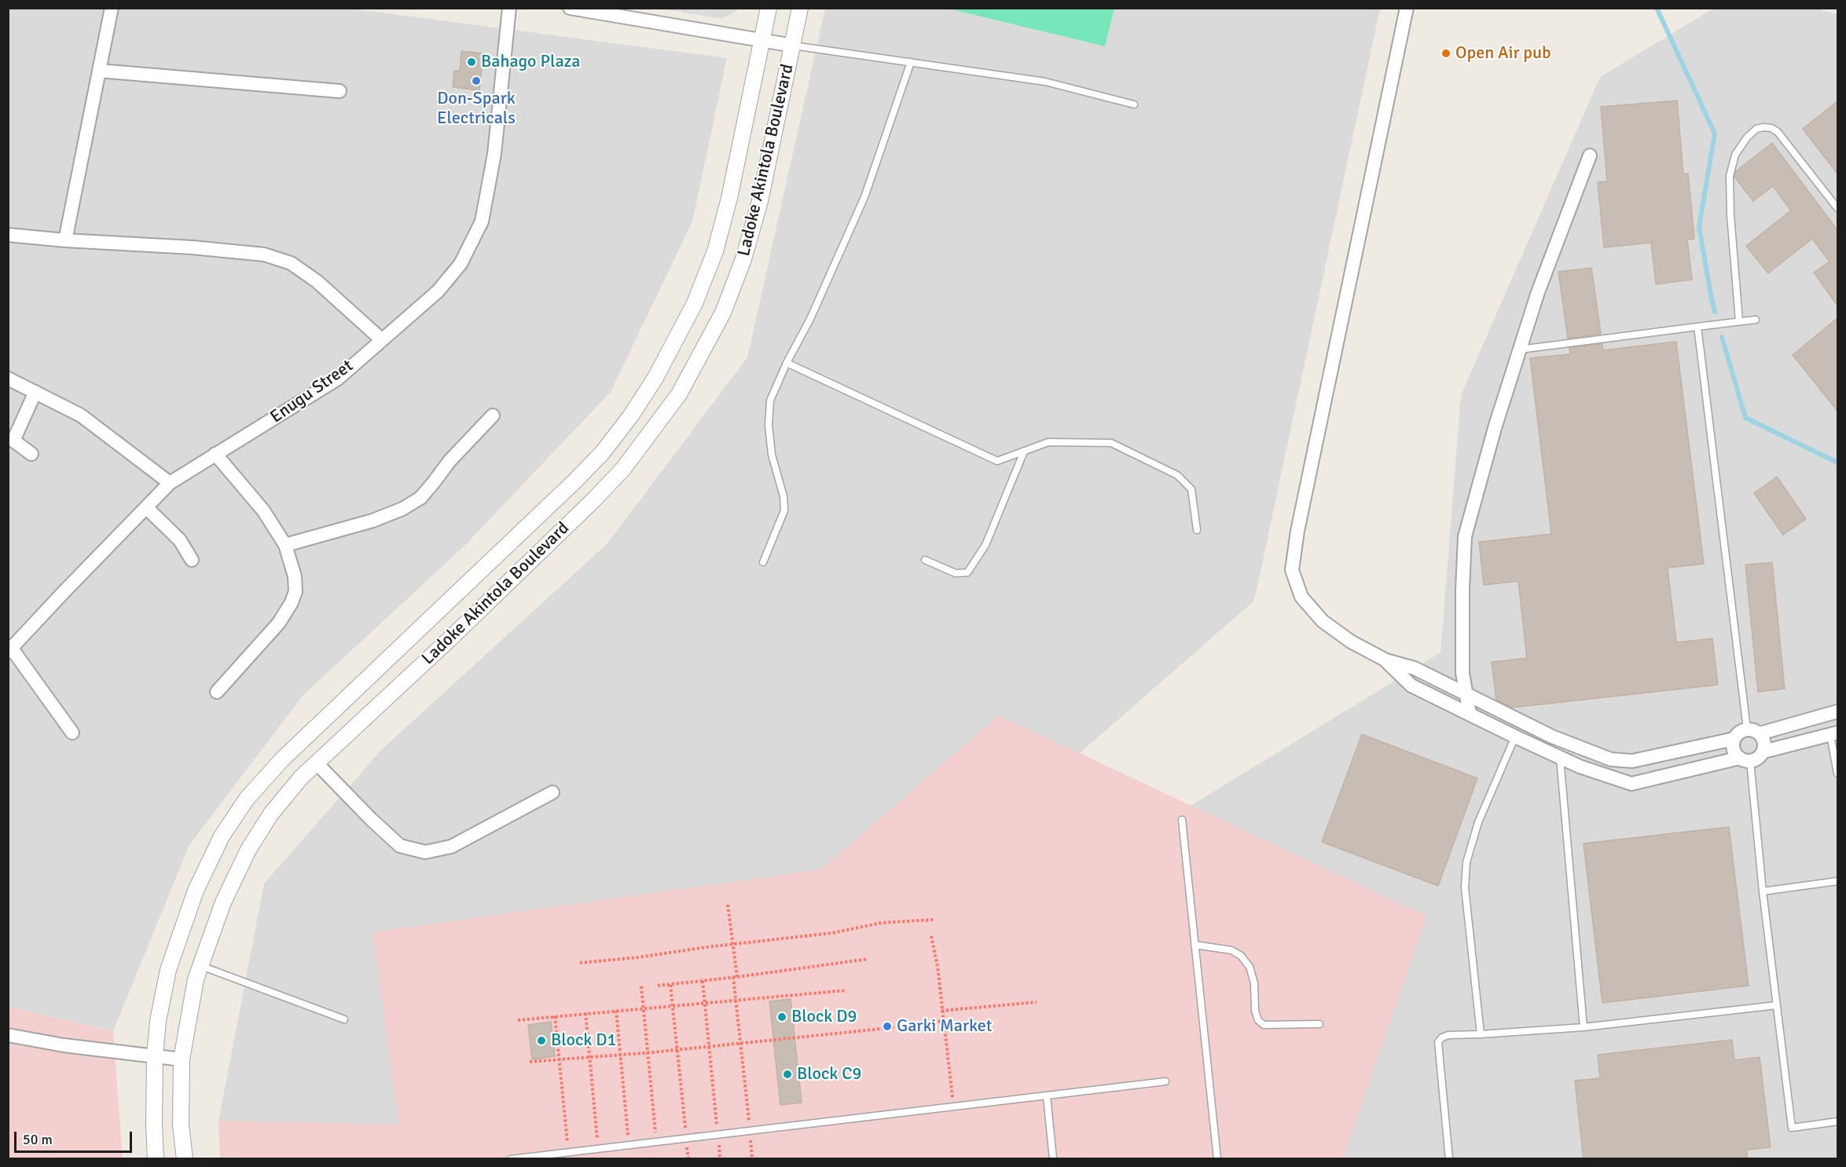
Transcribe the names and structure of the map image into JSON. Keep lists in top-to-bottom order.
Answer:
{
  "streets": {
    "street": ["Ladoke Akintola Boulevard", "Enugu Street"]
  },
  "places": [
    "Open Air pub",
    "Bahago Plaza",
    "Don-Spark Electricals",
    "Block D9",
    "Garki Market",
    "Block D1",
    "Block C9"
  ],
  "scale_bar": "50 m"
}
